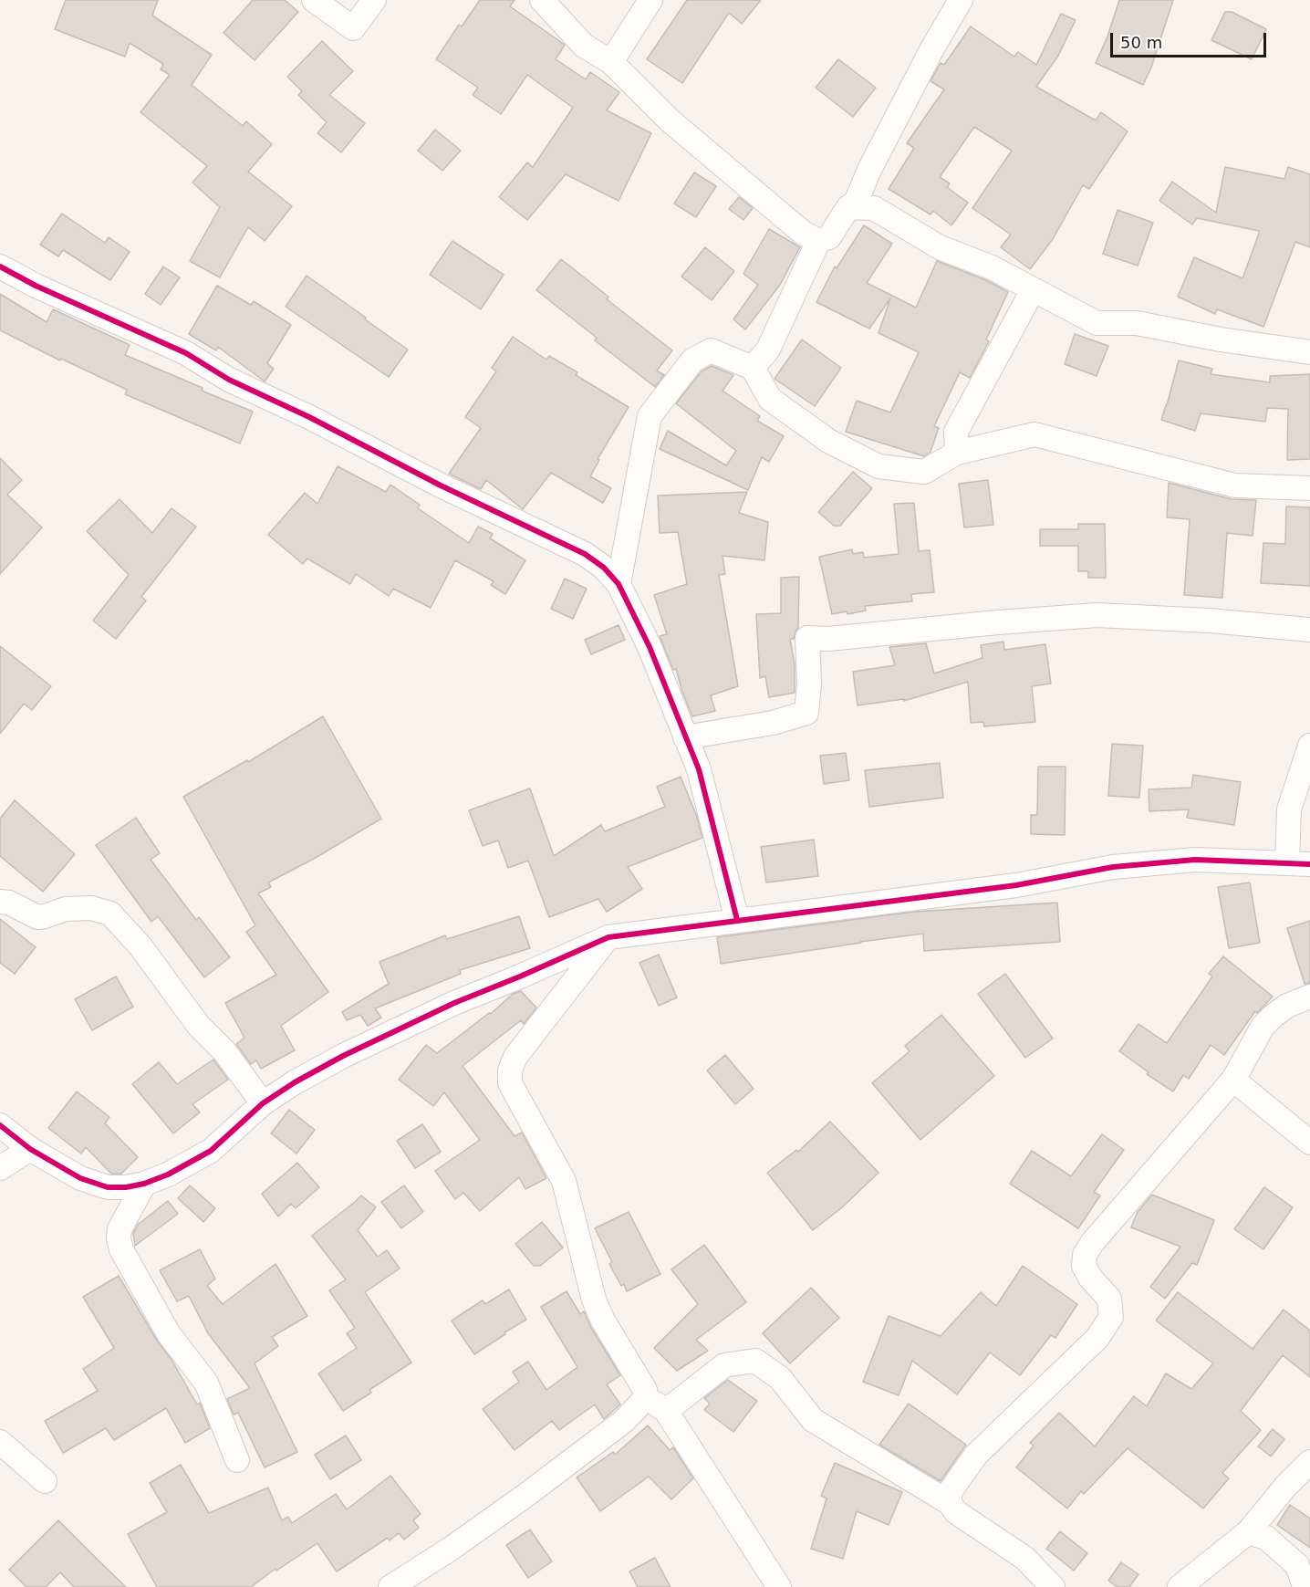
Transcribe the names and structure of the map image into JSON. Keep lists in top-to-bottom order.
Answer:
{
  "scale_bar": "50 m"
}
